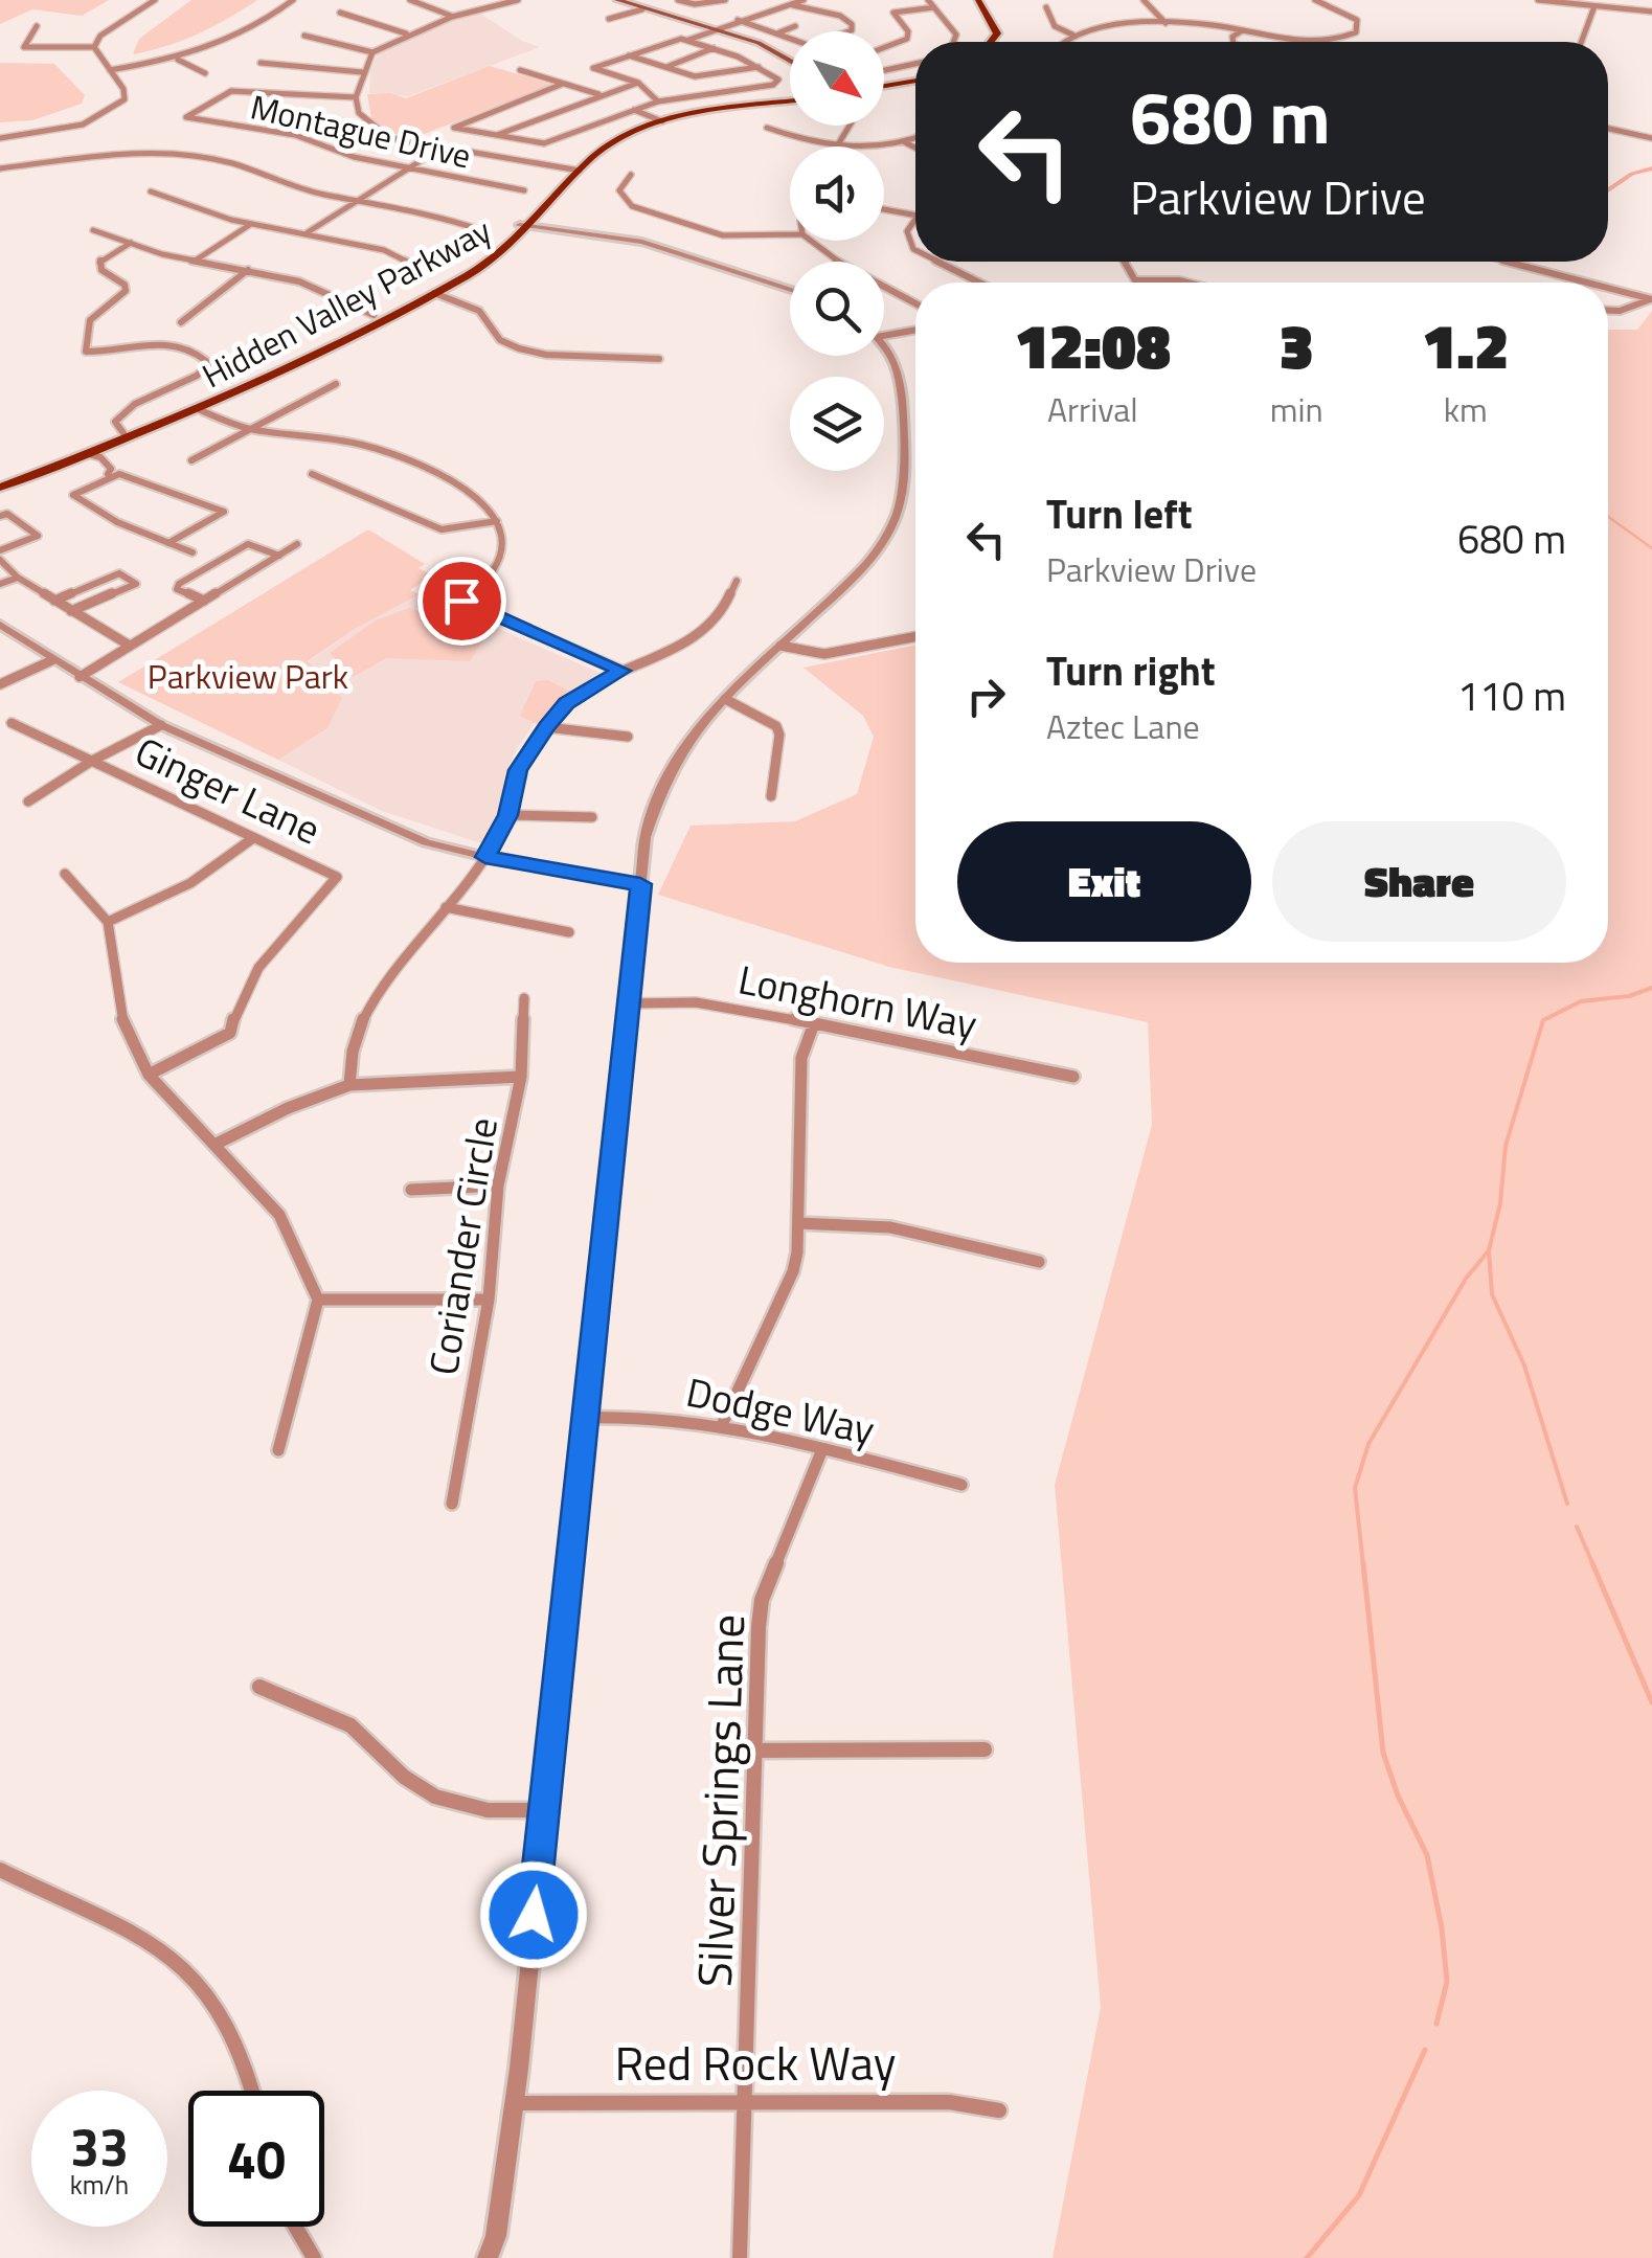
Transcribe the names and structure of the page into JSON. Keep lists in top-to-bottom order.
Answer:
{
  "streets": {
    "main road": ["Hidden Valley Parkway"],
    "street": [
      "Montague Drive",
      "Ginger Lane",
      "Longhorn Way",
      "Coriander Circle",
      "Dodge Way",
      "Silver Springs Lane",
      "Red Rock Way"
    ]
  },
  "crossings": [
    ["Dodge Way", "Silver Springs Lane"],
    ["Silver Springs Lane", "Red Rock Way"]
  ],
  "parks": ["Parkview Park"],
  "north": "bottom right",
  "page": {
    "turn": ["680 m", "Parkview Drive"],
    "eta": [
      "12:08",
      "Arrival",
      "3",
      "min",
      "1.2",
      "km"
    ],
    "list": [
      {
        "name": "Turn left",
        "note": "Parkview Drive",
        "value": "680 m"
      },
      {
        "name": "Turn right",
        "note": "Aztec Lane",
        "value": "110 m"
      }
    ],
    "buttons": ["Exit", "Share"],
    "speed": "33 km/h",
    "limit": "40"
  }
}
